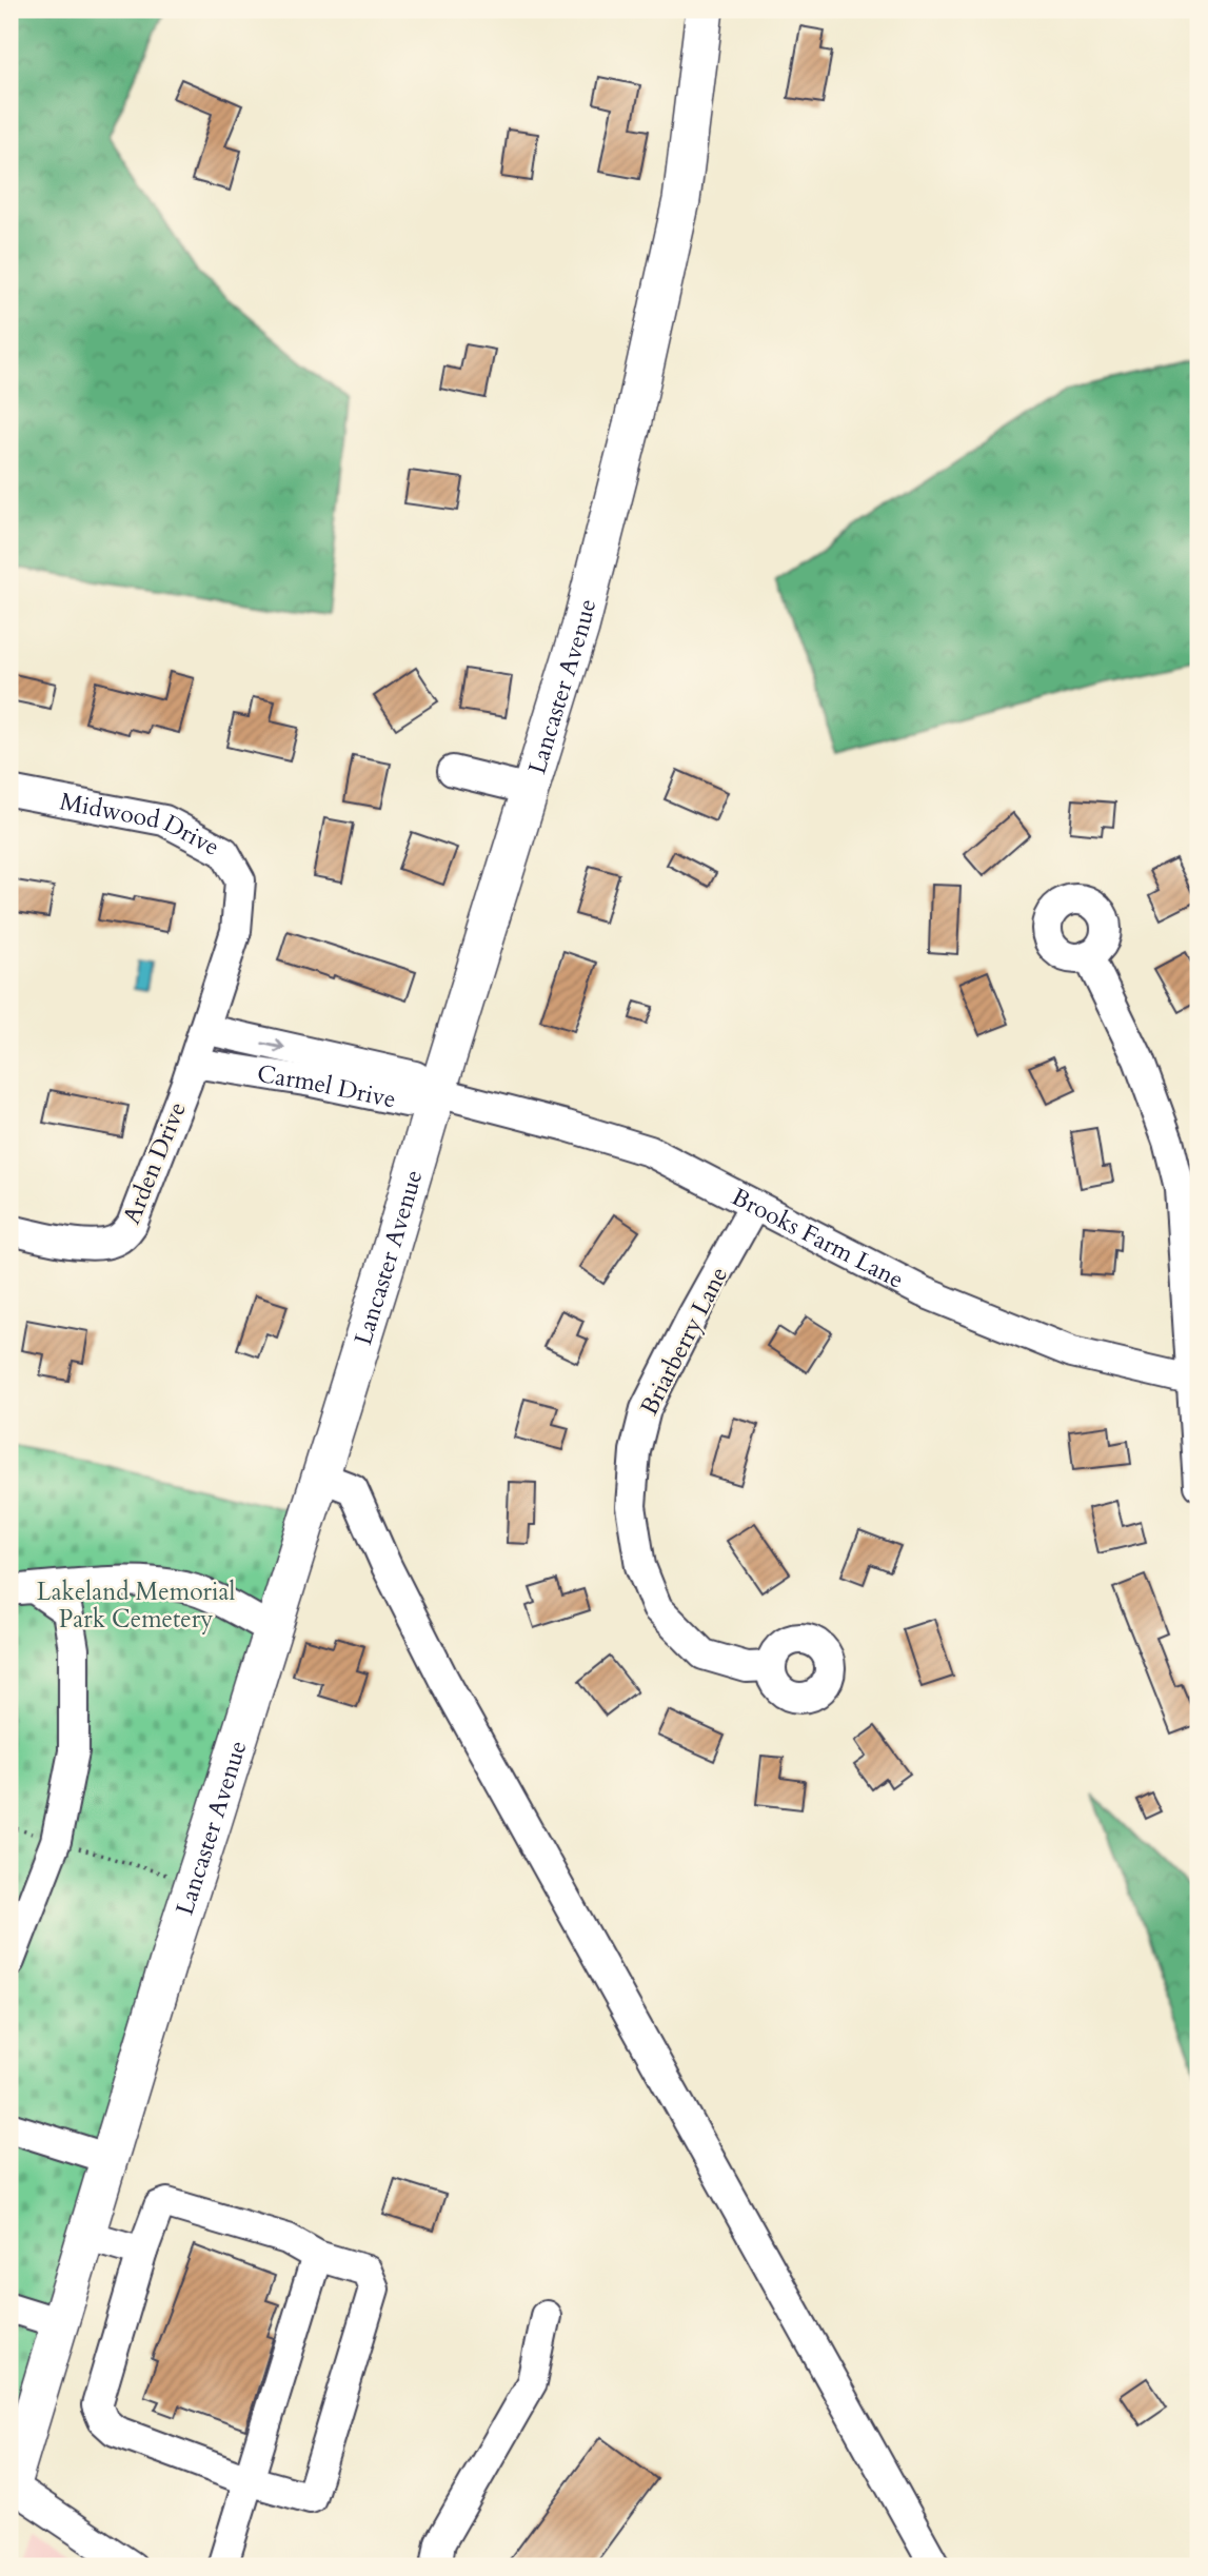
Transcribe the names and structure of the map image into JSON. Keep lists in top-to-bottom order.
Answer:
{
  "streets": {
    "main road": ["Lancaster Avenue"],
    "street": [
      "Midwood Drive",
      "Carmel Drive",
      "Arden Drive",
      "Brooks Farm Lane",
      "Briarberry Lane"
    ]
  },
  "crossings": [
    ["Lancaster Avenue", "Carmel Drive"],
    ["Lancaster Avenue", "Brooks Farm Lane"],
    ["Midwood Drive", "Carmel Drive"],
    ["Midwood Drive", "Arden Drive"],
    ["Carmel Drive", "Arden Drive"],
    ["Carmel Drive", "Brooks Farm Lane"],
    ["Brooks Farm Lane", "Briarberry Lane"]
  ],
  "parks": ["Lakeland Memorial Park Cemetery"]
}
